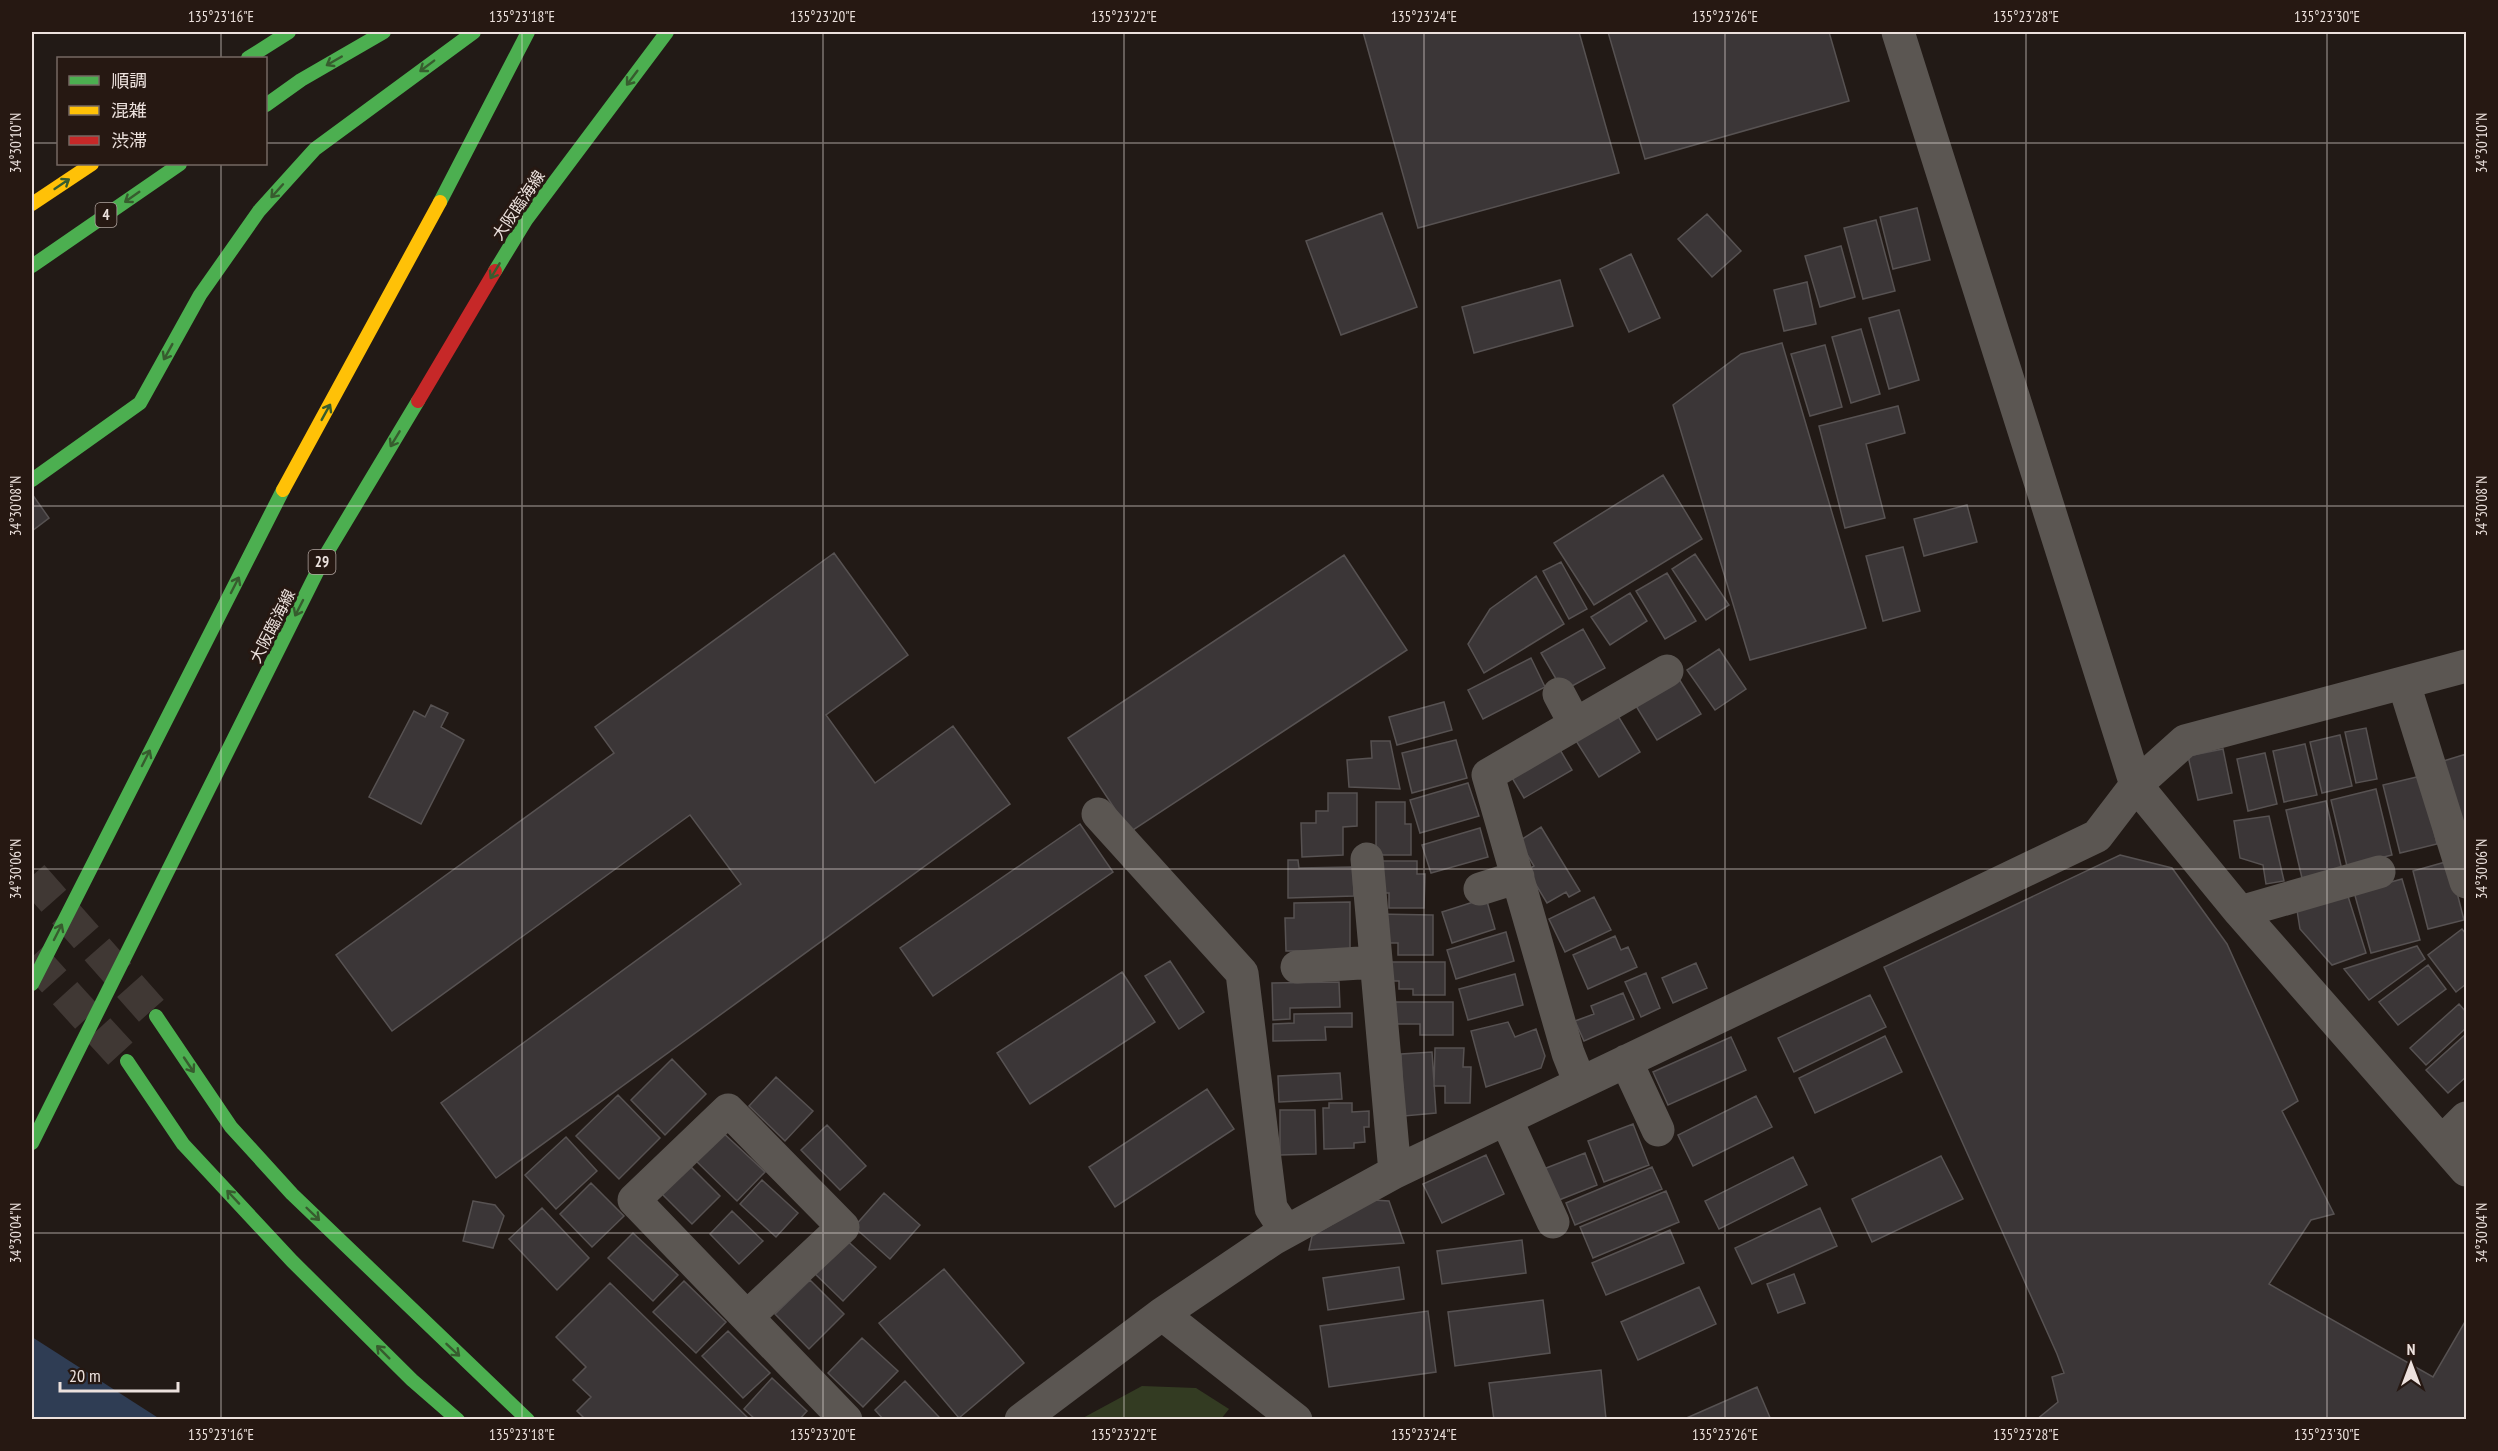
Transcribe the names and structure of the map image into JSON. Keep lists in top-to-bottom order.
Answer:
{
  "streets": {
    "main road": ["大阪臨海線", "4", "29"]
  },
  "legend": ["順調", "混雑", "渋滞"],
  "scale_bar": "20 m",
  "north": "top",
  "coordinates": [
    "135°23'16\"E",
    "135°23'18\"E",
    "135°23'20\"E",
    "135°23'22\"E",
    "135°23'24\"E",
    "135°23'26\"E",
    "135°23'28\"E",
    "135°23'30\"E",
    "34°30'10\"N",
    "34°30'08\"N",
    "34°30'06\"N",
    "34°30'04\"N"
  ]
}
